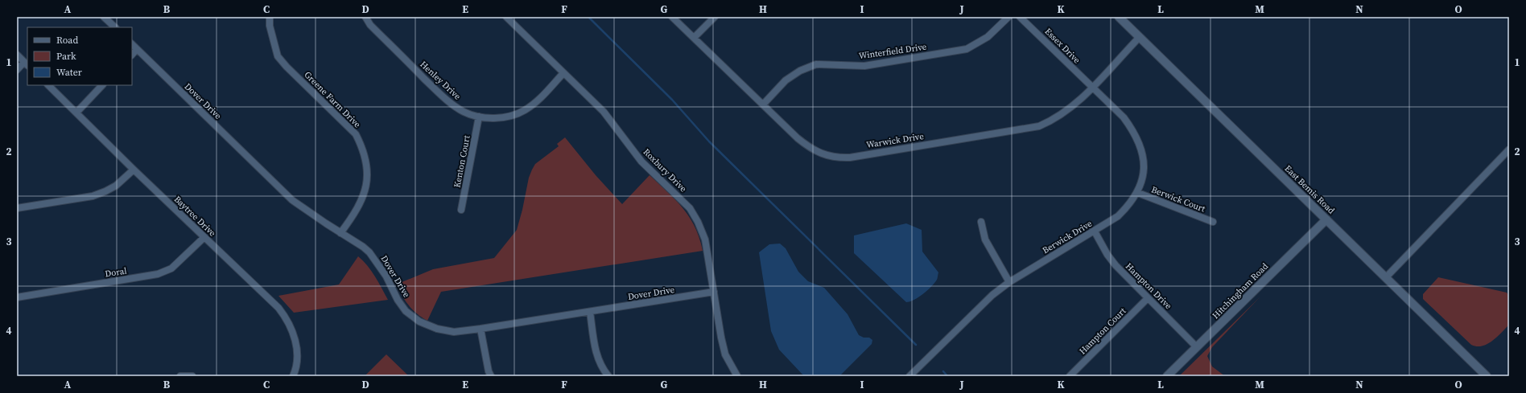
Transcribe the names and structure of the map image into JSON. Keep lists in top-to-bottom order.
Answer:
{
  "streets": {
    "street": [
      "Essex Drive",
      "Winterfield Drive",
      "Henley Drive",
      "Greene Farm Drive",
      "Dover Drive",
      "Warwick Drive",
      "Kenton Court",
      "Roxbury Drive",
      "East Bemis Road",
      "Berwick Court",
      "Baytree Drive",
      "Berwick Drive",
      "Doral",
      "Hampton Drive",
      "Hitchingham Road",
      "Hampton Court"
    ]
  },
  "crossings": [
    ["Essex Drive", "Warwick Drive"],
    ["Essex Drive", "Berwick Drive"],
    ["Winterfield Drive", "Warwick Drive"],
    ["Henley Drive", "Kenton Court"],
    ["Henley Drive", "Roxbury Drive"],
    ["Greene Farm Drive", "Dover Drive"],
    ["Dover Drive", "Roxbury Drive"],
    ["Warwick Drive", "East Bemis Road"],
    ["Warwick Drive", "Berwick Drive"],
    ["East Bemis Road", "Hitchingham Road"],
    ["Berwick Court", "Berwick Drive"],
    ["Baytree Drive", "Doral"],
    ["Berwick Drive", "Hampton Drive"],
    ["Hampton Drive", "Hitchingham Road"],
    ["Hampton Drive", "Hampton Court"]
  ],
  "legend": ["Road", "Park", "Water"],
  "grid": {
    "columns": [
      "A",
      "B",
      "C",
      "D",
      "E",
      "F",
      "G",
      "H",
      "I",
      "J",
      "K",
      "L",
      "M",
      "N",
      "O"
    ],
    "rows": [
      "1",
      "2",
      "3",
      "4"
    ]
  }
}
